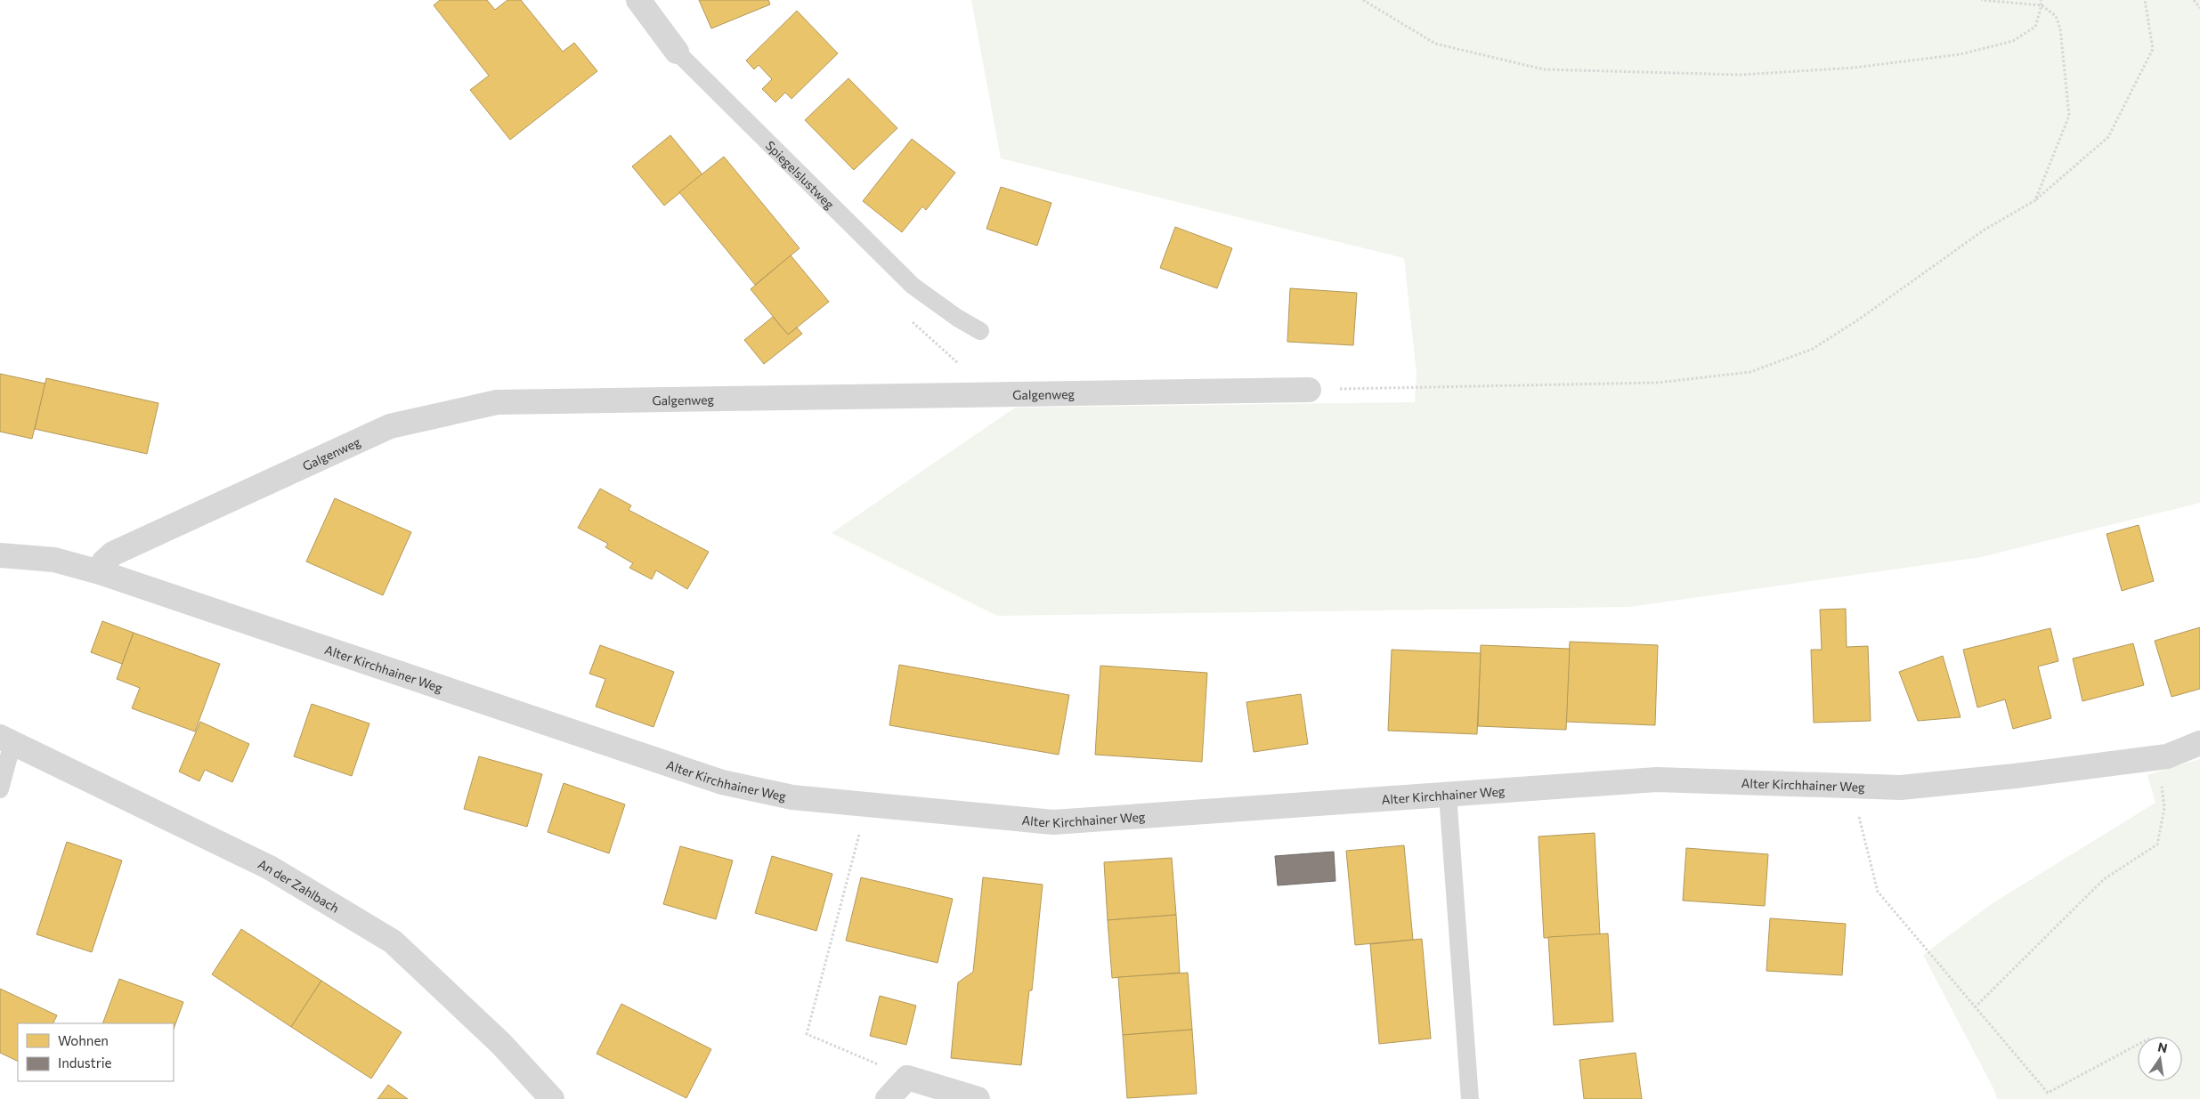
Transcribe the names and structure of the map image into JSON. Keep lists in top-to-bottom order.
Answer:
{
  "streets": {
    "street": [
      "Spiegelslustweg",
      "Galgenweg",
      "Alter Kirchhainer Weg",
      "An der Zahlbach"
    ]
  },
  "crossings": [
    ["Galgenweg", "Alter Kirchhainer Weg"]
  ],
  "legend": ["Wohnen", "Industrie"],
  "north": "top"
}
